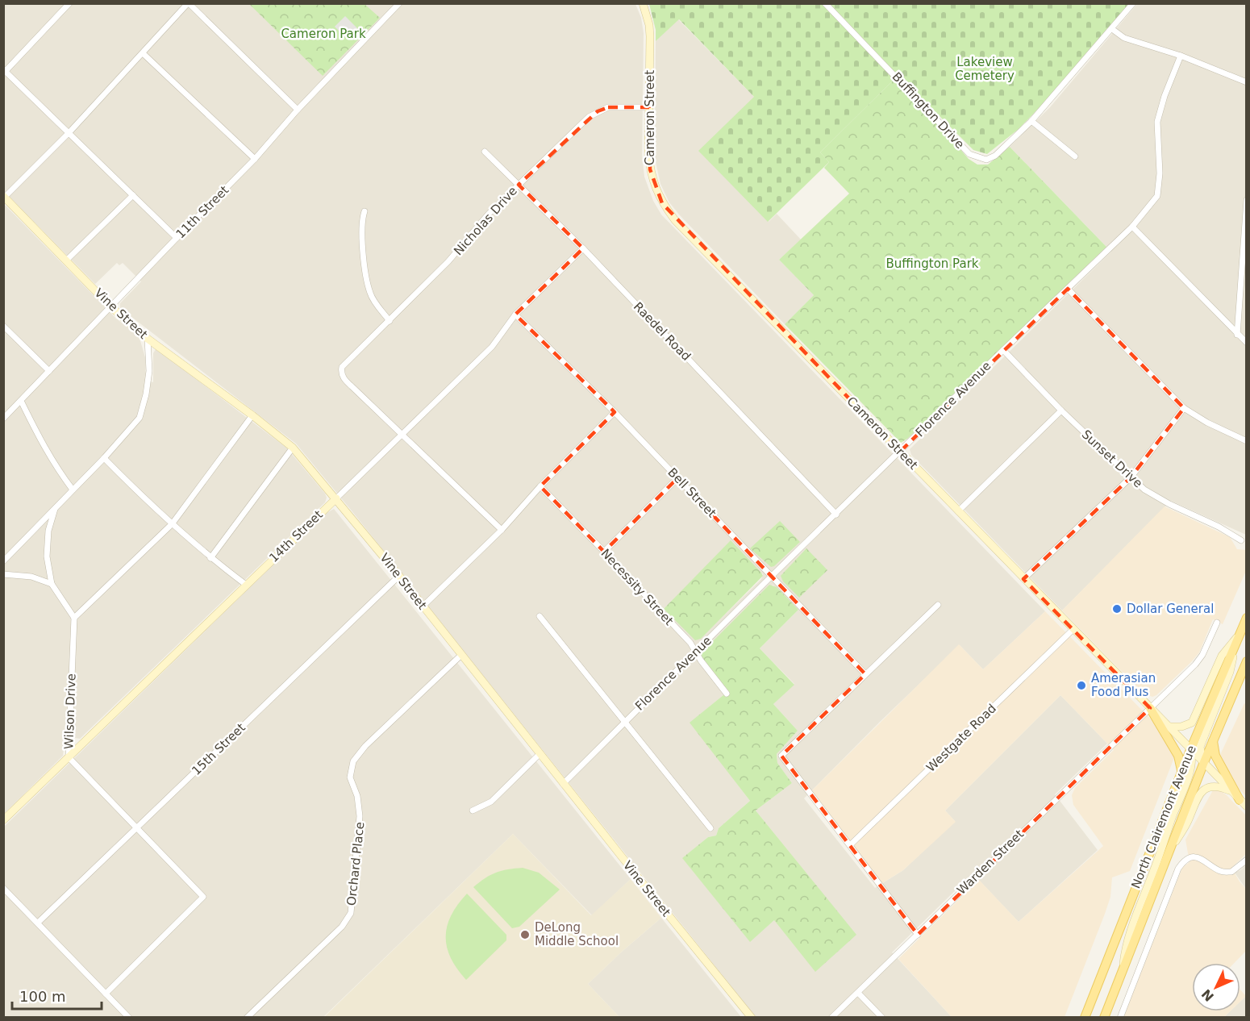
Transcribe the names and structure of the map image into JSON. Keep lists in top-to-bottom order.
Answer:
{
  "streets": {
    "main road": [
      "Cameron Street",
      "Vine Street",
      "14th Street",
      "North Clairemont Avenue"
    ],
    "street": [
      "Buffington Drive",
      "11th Street",
      "Nicholas Drive",
      "Raedel Road",
      "Florence Avenue",
      "Sunset Drive",
      "Bell Street",
      "Necessity Street",
      "Wilson Drive",
      "Westgate Road",
      "15th Street",
      "Warden Street",
      "Orchard Place"
    ]
  },
  "crossings": [
    ["Cameron Street", "Nicholas Drive"],
    ["Cameron Street", "Florence Avenue"],
    ["Cameron Street", "Westgate Road"],
    ["Cameron Street", "North Clairemont Avenue"],
    ["Cameron Street", "Warden Street"],
    ["11th Street", "Vine Street"],
    ["Nicholas Drive", "Raedel Road"],
    ["Nicholas Drive", "14th Street"],
    ["Vine Street", "Florence Avenue"],
    ["Vine Street", "14th Street"],
    ["Vine Street", "15th Street"],
    ["Vine Street", "Orchard Place"],
    ["Raedel Road", "Florence Avenue"],
    ["Raedel Road", "14th Street"],
    ["Florence Avenue", "Sunset Drive"],
    ["Florence Avenue", "Bell Street"],
    ["Florence Avenue", "Necessity Street"],
    ["Bell Street", "14th Street"],
    ["14th Street", "Wilson Drive"],
    ["Wilson Drive", "15th Street"]
  ],
  "parks": ["Cameron Park", "Lakeview Cemetery", "Buffington Park"],
  "places": ["Dollar General", "Amerasian Food Plus", "DeLong Middle School"],
  "scale_bar": "100 m",
  "north": "bottom left"
}
